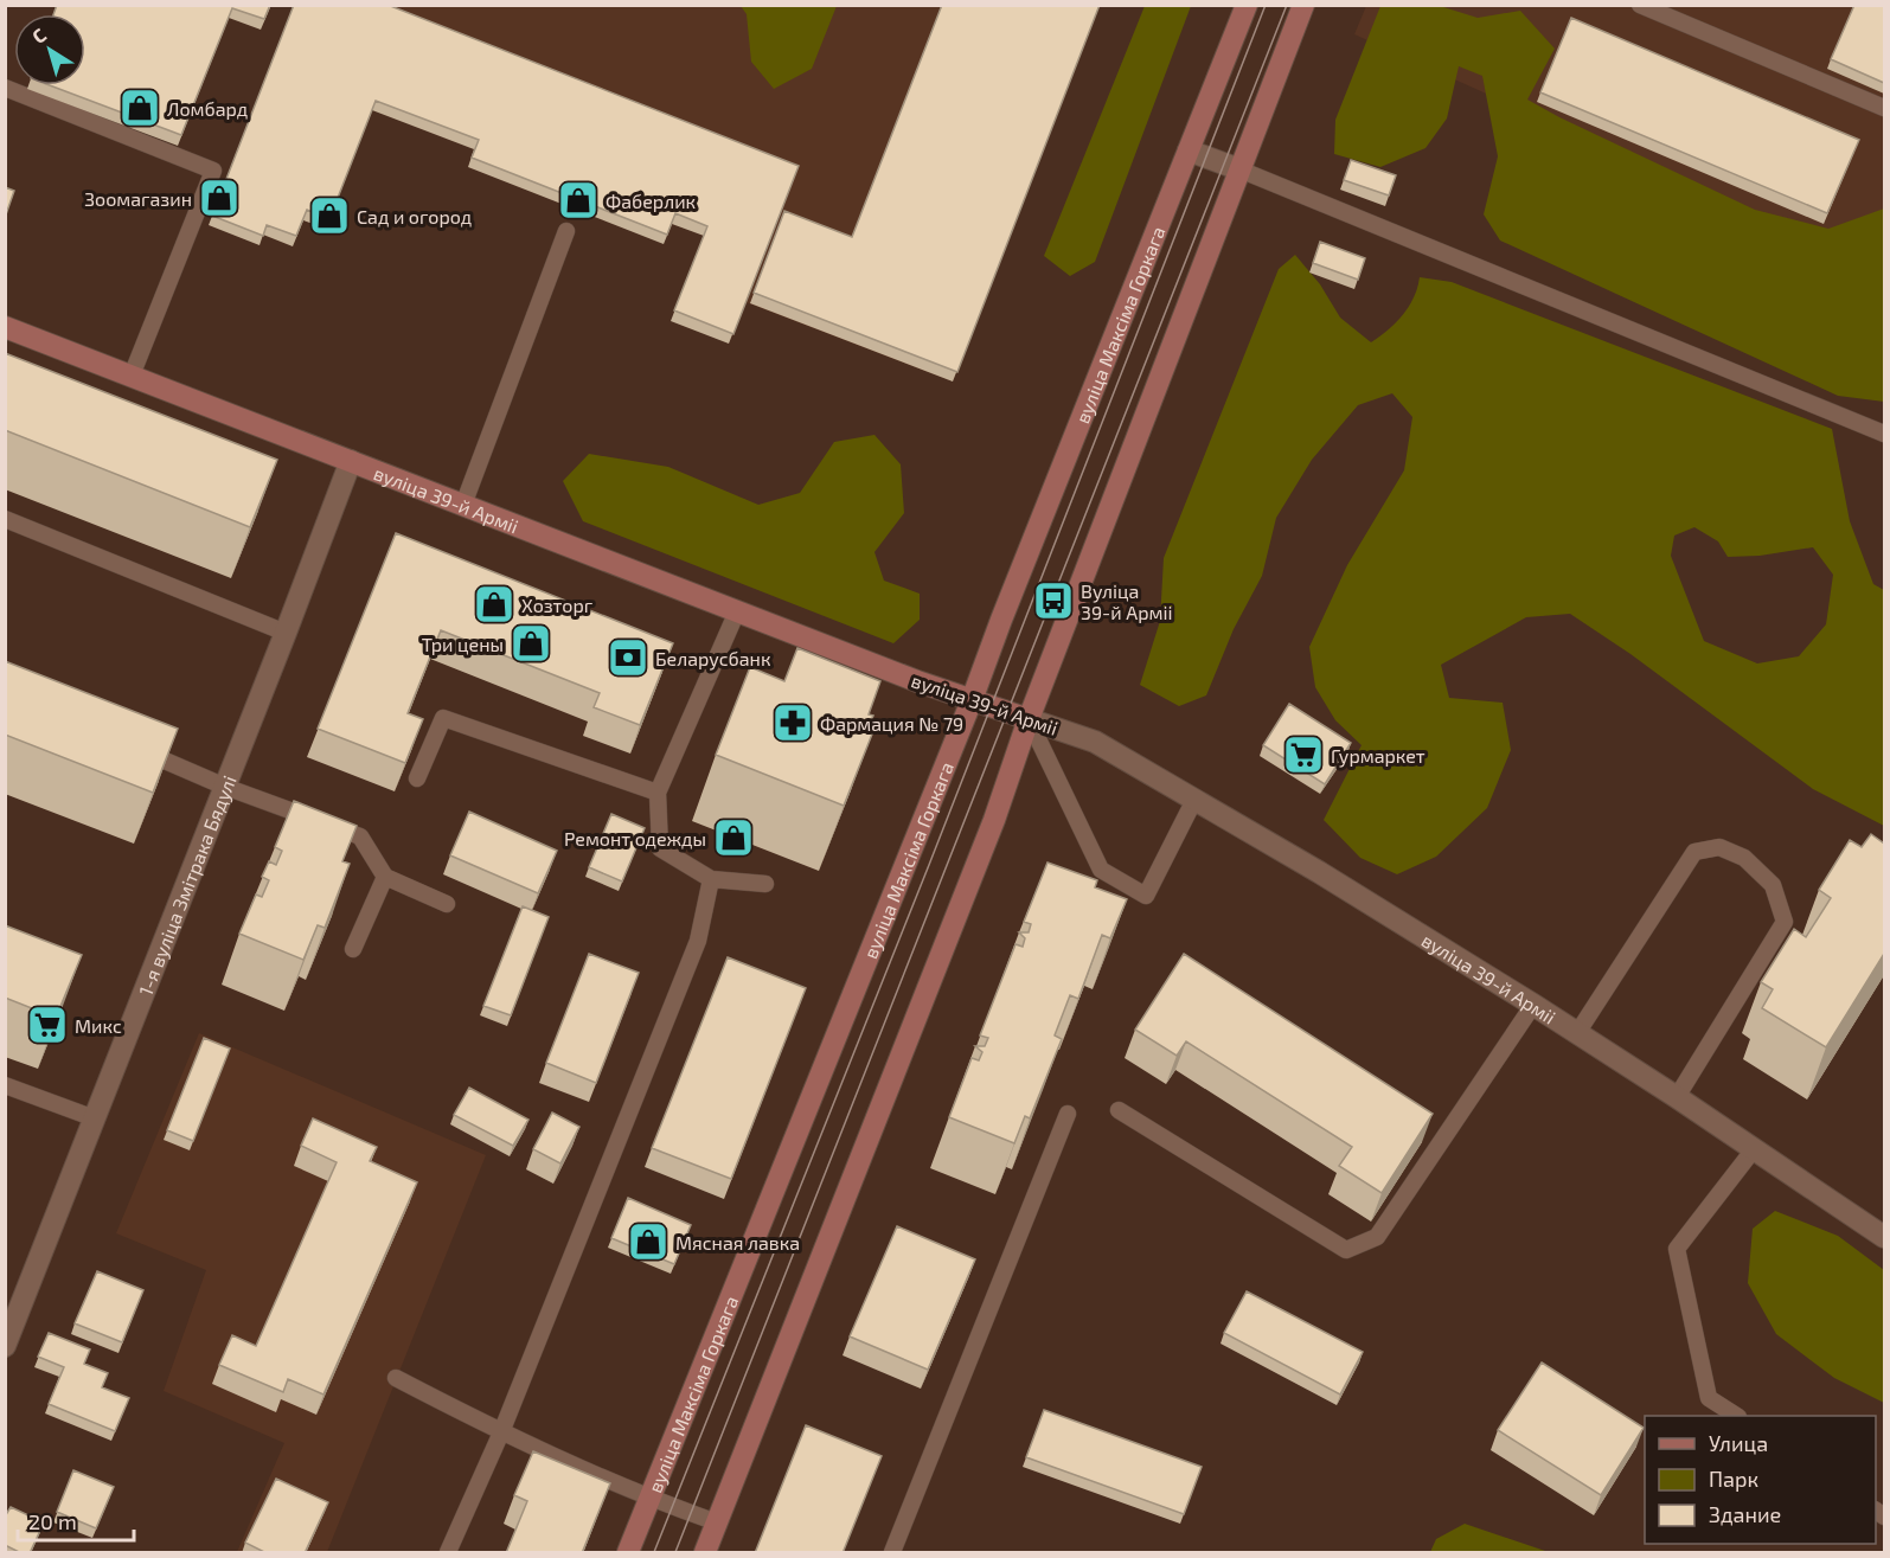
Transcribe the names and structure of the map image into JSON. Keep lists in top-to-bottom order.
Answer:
{
  "streets": {
    "main road": ["вуліца Максіма Горкага", "вуліца 39-й Арміі"],
    "street": ["1-я вуліца Змітрака Бядулі"]
  },
  "crossings": [
    ["вуліца Максіма Горкага", "вуліца 39-й Арміі"],
    ["вуліца 39-й Арміі", "1-я вуліца Змітрака Бядулі"]
  ],
  "places": {
    "shop": [
      "Ломбард",
      "Зоомагазин",
      "Фаберлик",
      "Сад и огород",
      "Хозторг",
      "Три цены",
      "Ремонт одежды",
      "Мясная лавка"
    ],
    "bus stop": ["Вуліца 39-й Арміі"],
    "bank": ["Беларусбанк"],
    "pharmacy": ["Фармация № 79"],
    "supermarket": ["Гурмаркет", "Микс"]
  },
  "legend": ["Улица", "Парк", "Здание"],
  "scale_bar": "20 m",
  "north": "top left"
}
